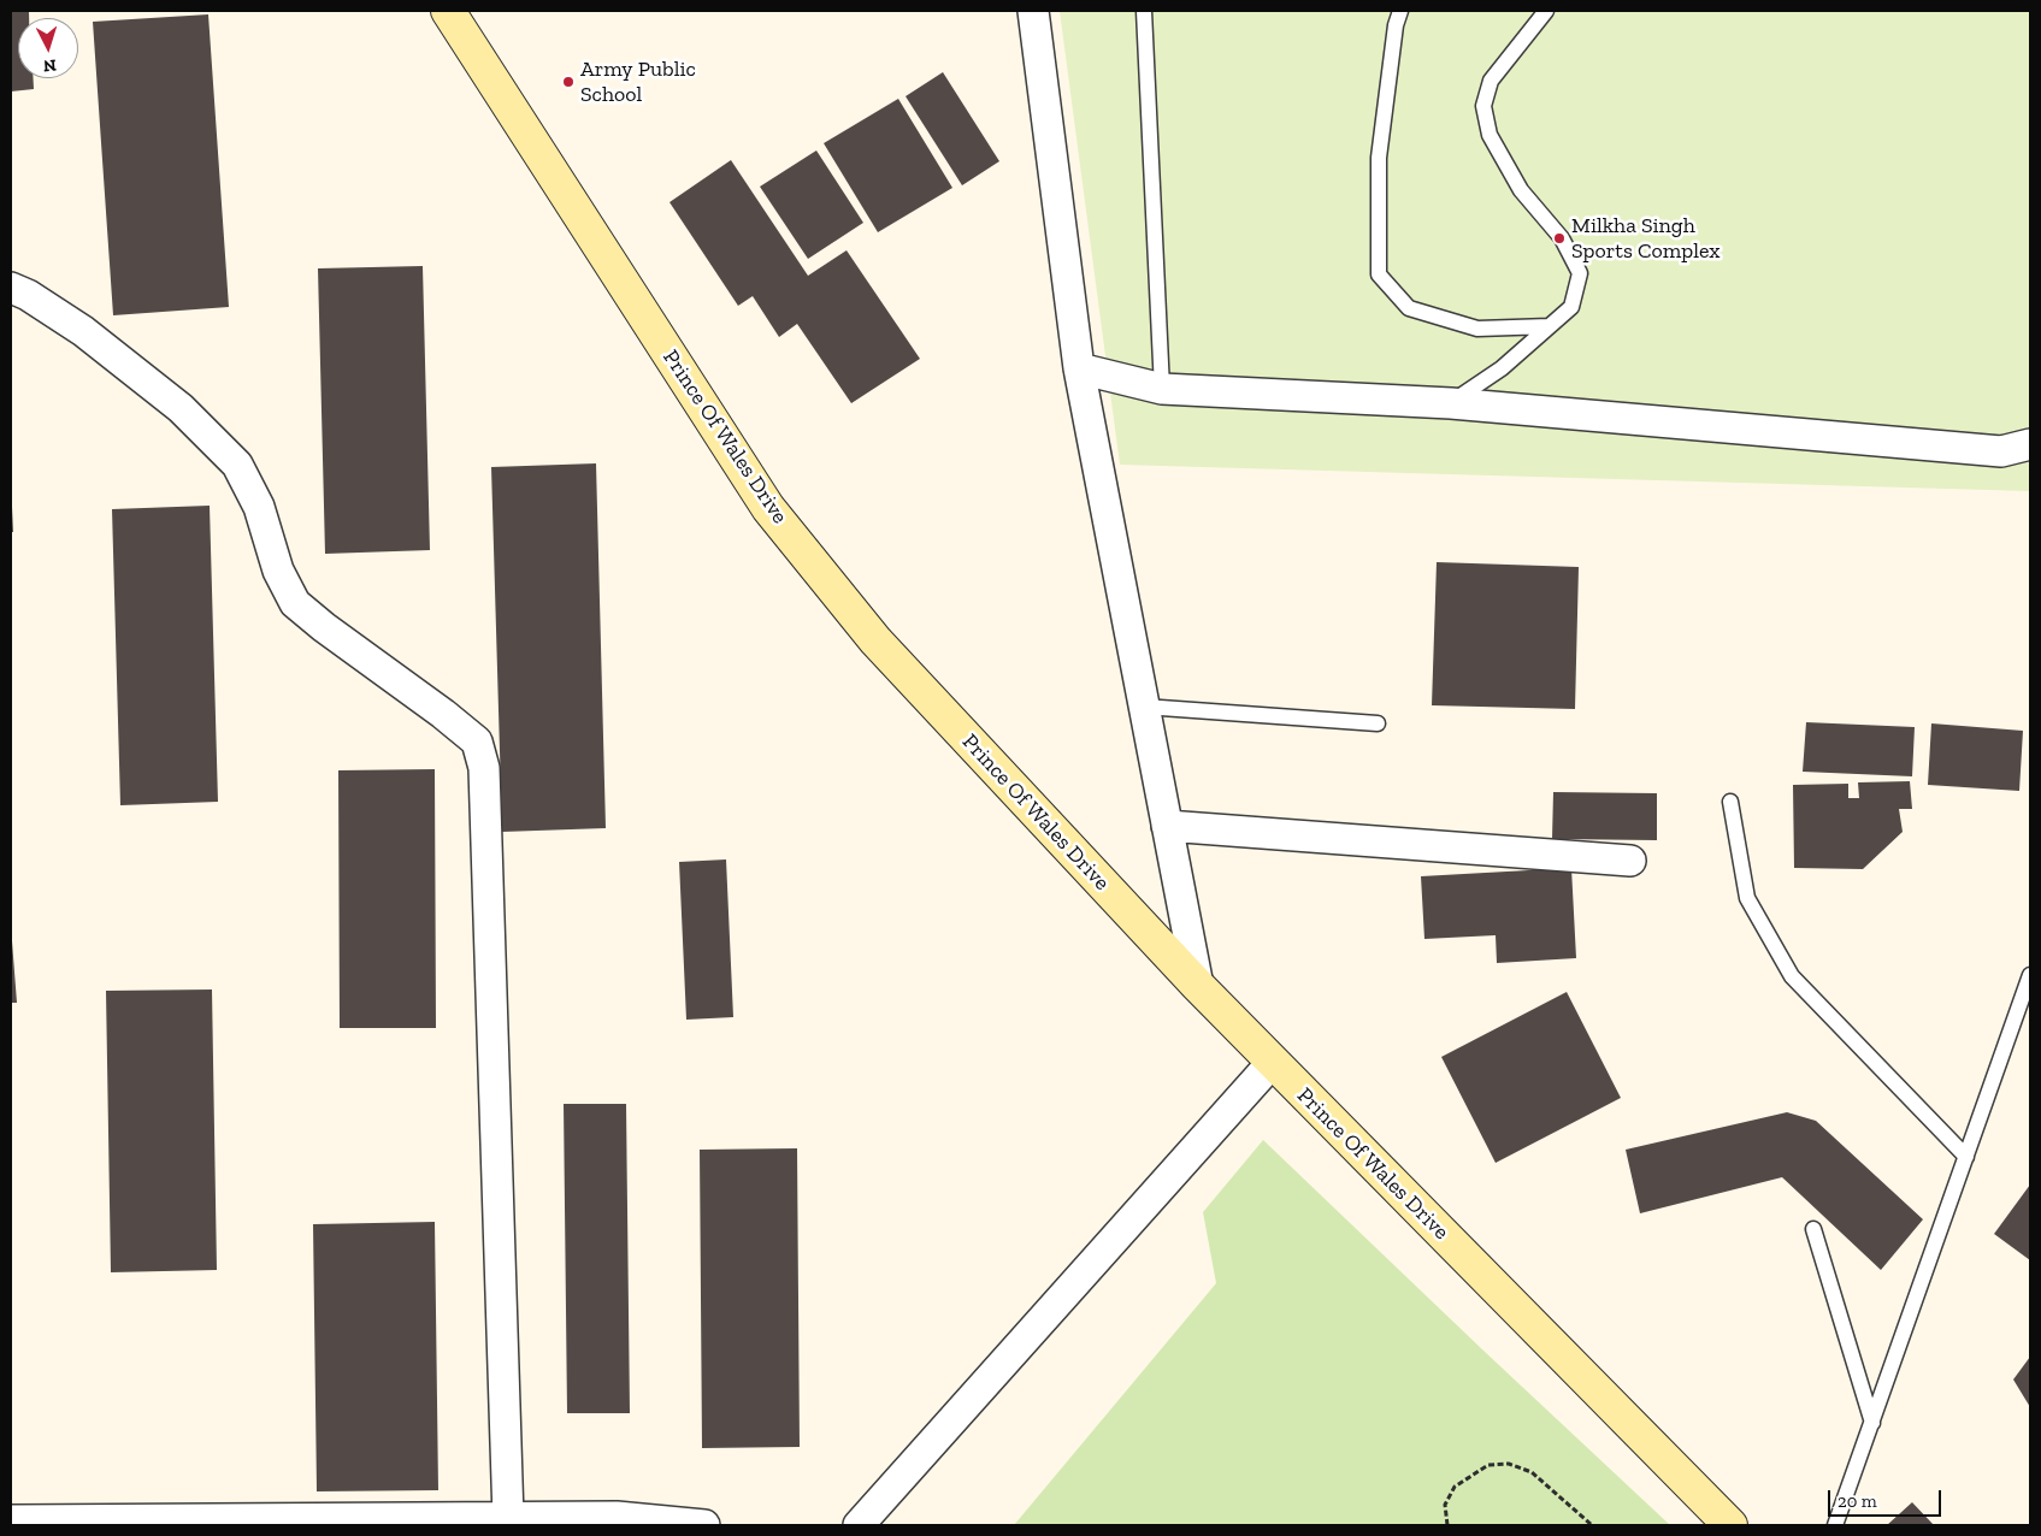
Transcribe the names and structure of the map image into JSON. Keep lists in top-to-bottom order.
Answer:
{
  "streets": {
    "main road": ["Prince Of Wales Drive"]
  },
  "places": ["Army Public School", "Milkha Singh Sports Complex"],
  "scale_bar": "20 m",
  "north": "bottom"
}
